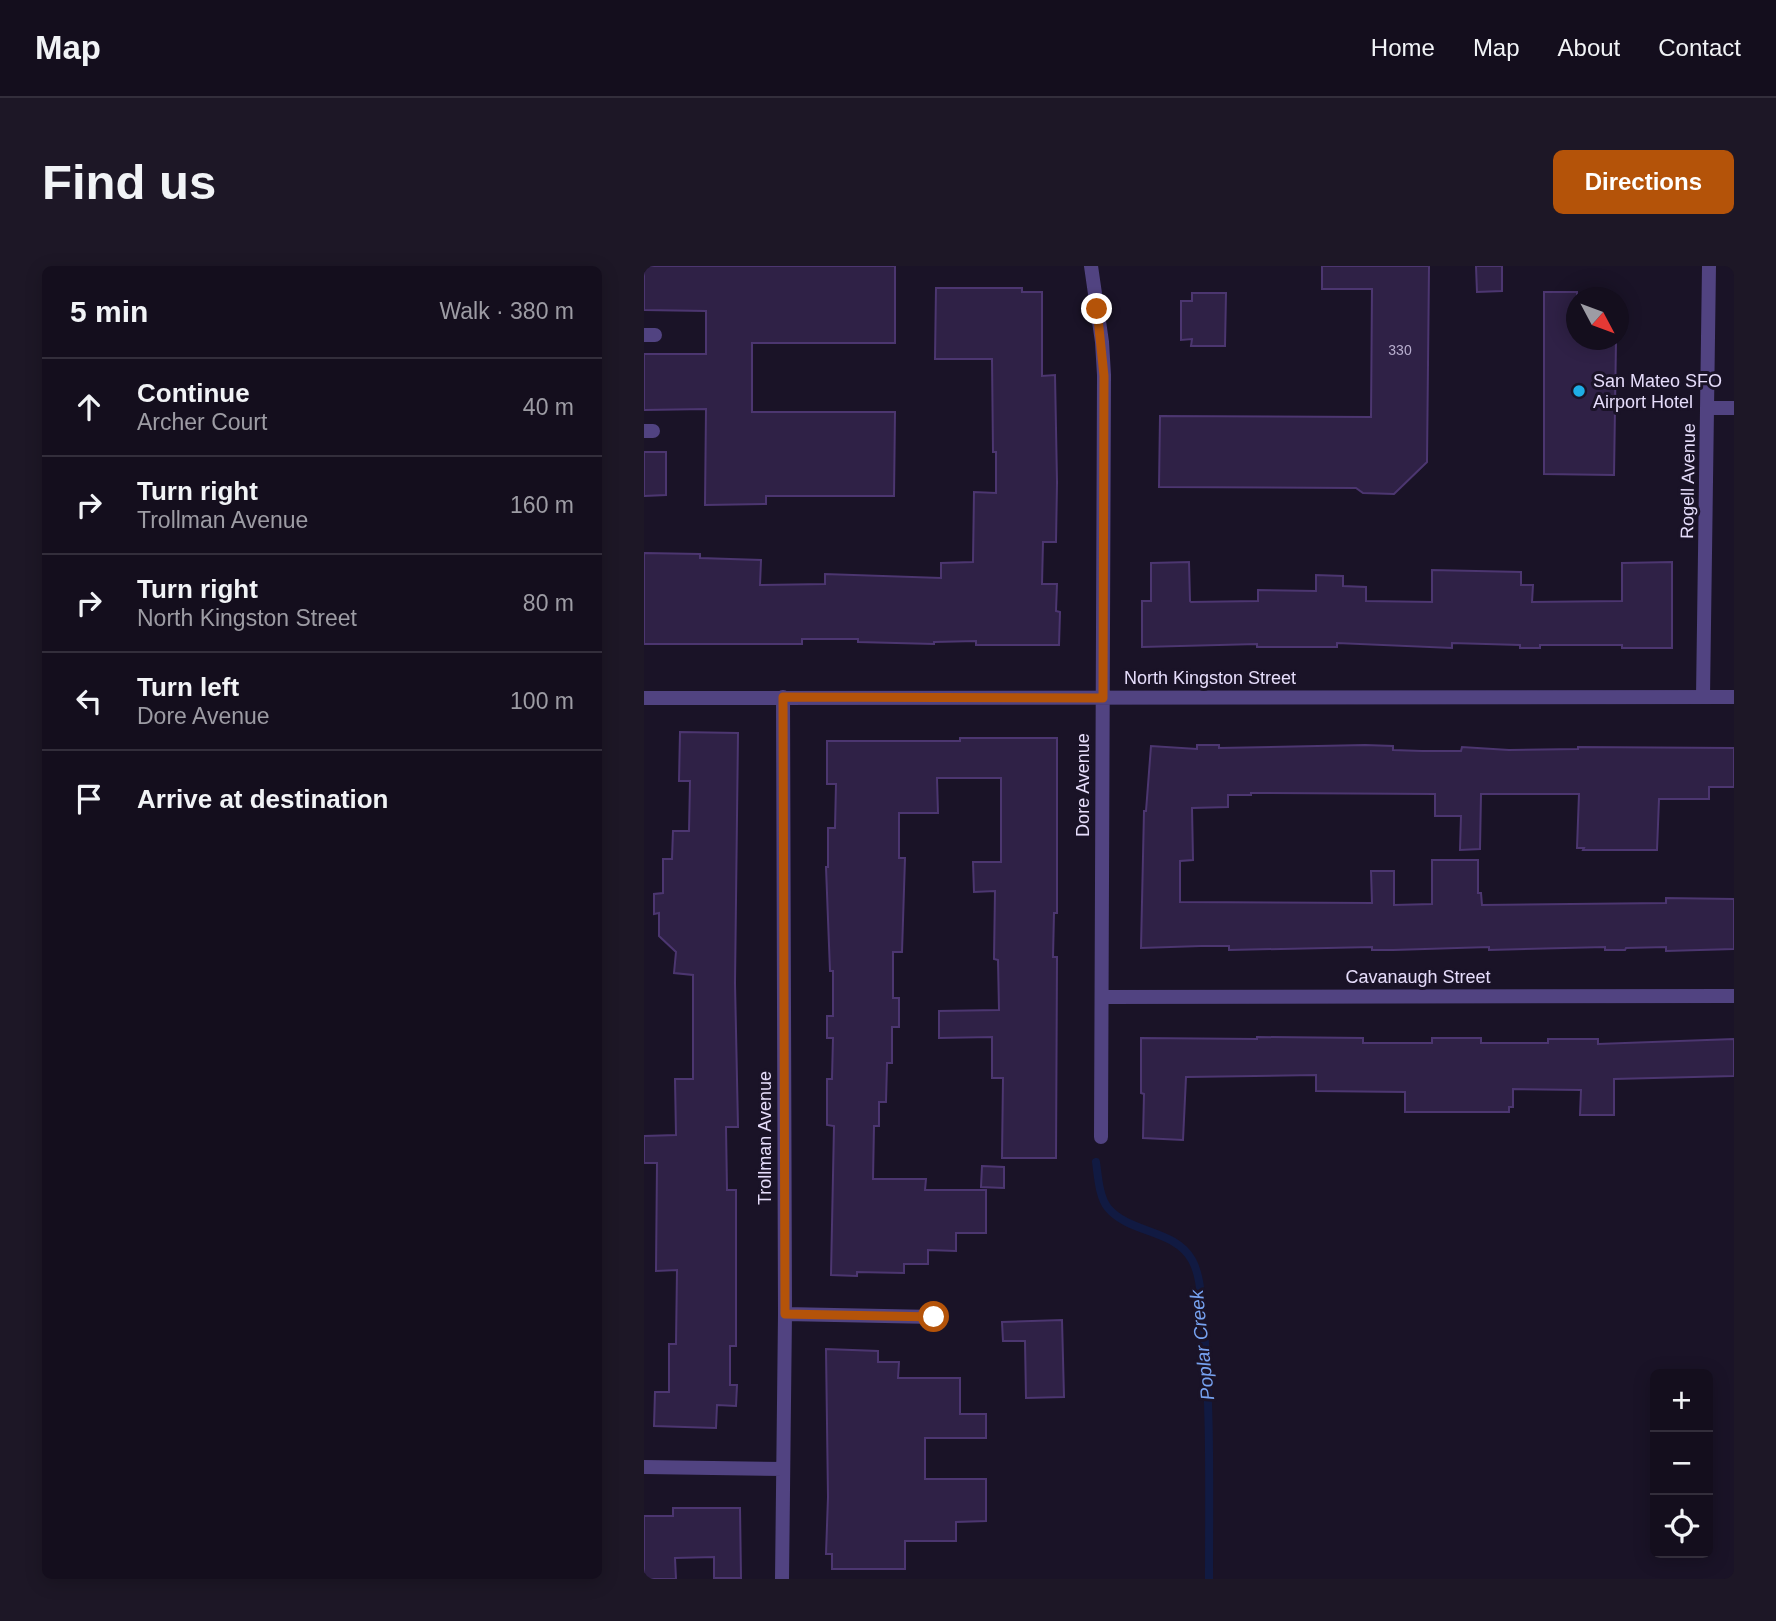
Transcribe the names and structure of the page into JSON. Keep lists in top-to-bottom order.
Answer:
{
  "streets": {
    "street": [
      "Rogell Avenue",
      "North Kingston Street",
      "Dore Avenue",
      "Cavanaugh Street",
      "Trollman Avenue"
    ]
  },
  "crossings": [
    ["Rogell Avenue", "North Kingston Street"],
    ["North Kingston Street", "Dore Avenue"],
    ["North Kingston Street", "Trollman Avenue"],
    ["Dore Avenue", "Cavanaugh Street"]
  ],
  "water": ["Poplar Creek"],
  "places": ["San Mateo SFO Airport Hotel"],
  "house_numbers": ["330"],
  "north": "bottom right",
  "page": {
    "header": "Map",
    "nav": [
      "Home",
      "Map",
      "About",
      "Contact"
    ],
    "buttons": "Directions",
    "title": "Find us",
    "heading": ["5 min", "Walk · 380 m"],
    "list": [
      ["Continue", "Archer Court", "40 m"],
      ["Turn right", "Trollman Avenue", "160 m"],
      ["Turn right", "North Kingston Street", "80 m"],
      ["Turn left", "Dore Avenue", "100 m"],
      "Arrive at destination"
    ],
    "map_buttons": ["+", "−"]
  }
}
